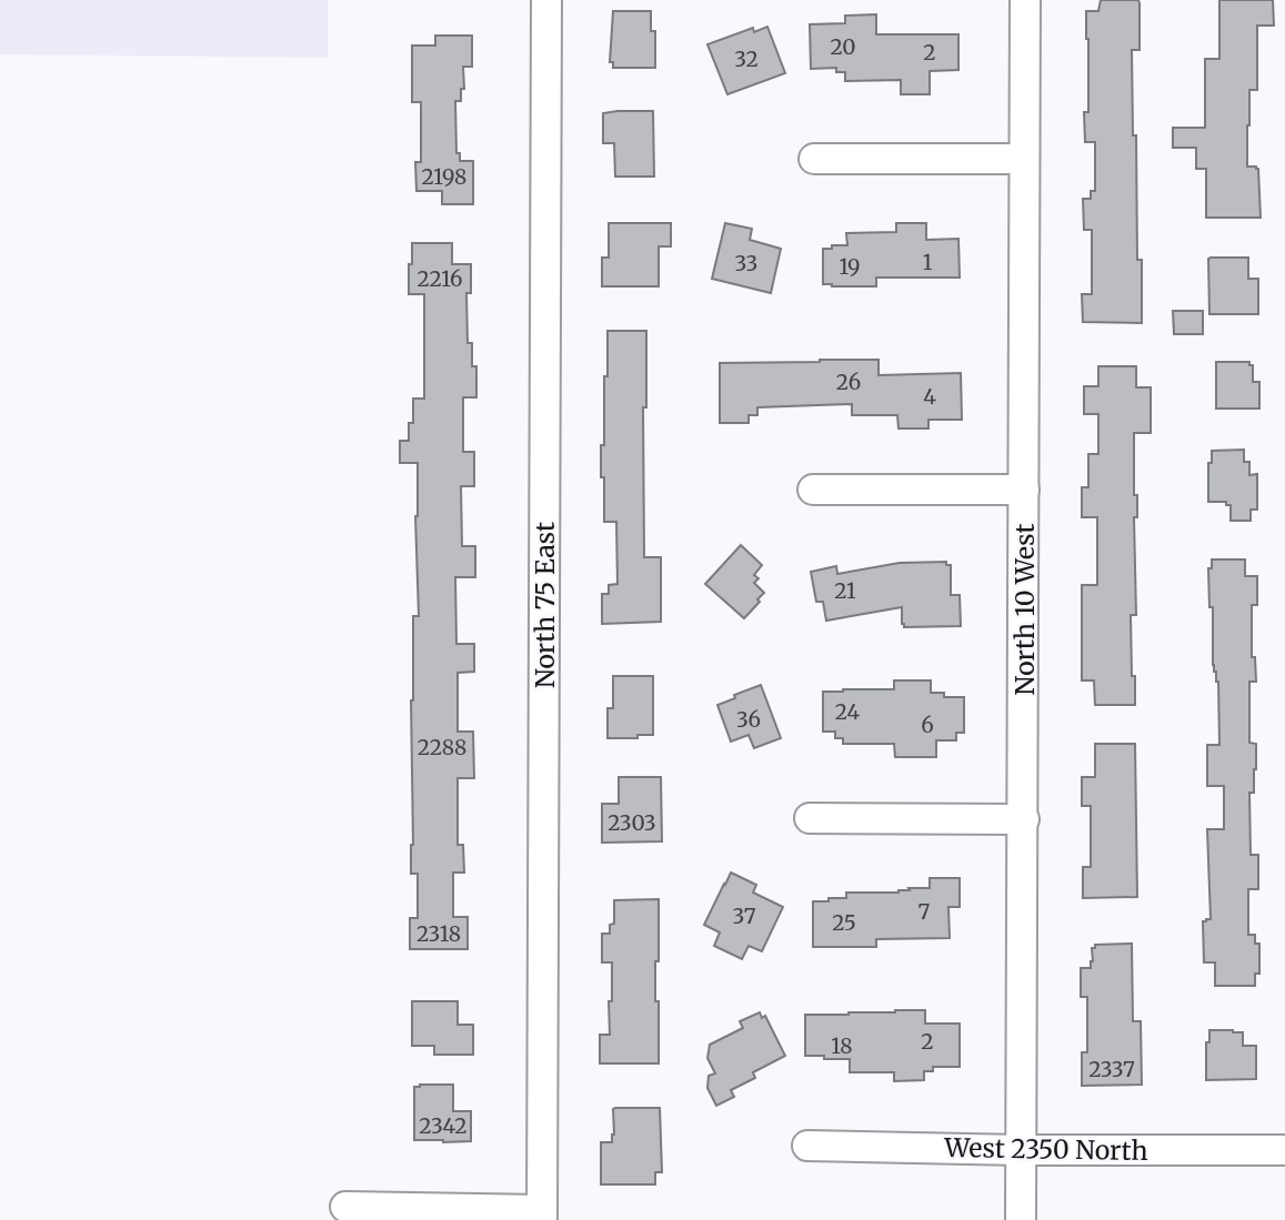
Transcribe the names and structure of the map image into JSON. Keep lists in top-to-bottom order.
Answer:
{
  "streets": {
    "street": ["North 75 East", "North 10 West", "West 2350 North"]
  },
  "crossings": [
    ["North 10 West", "West 2350 North"]
  ],
  "house_numbers": [
    "20",
    "2",
    "32",
    "2198",
    "1",
    "33",
    "19",
    "2216",
    "26",
    "4",
    "21",
    "24",
    "36",
    "6",
    "2288",
    "2303",
    "7",
    "37",
    "25",
    "2318",
    "2",
    "18",
    "2337",
    "2342"
  ]
}
